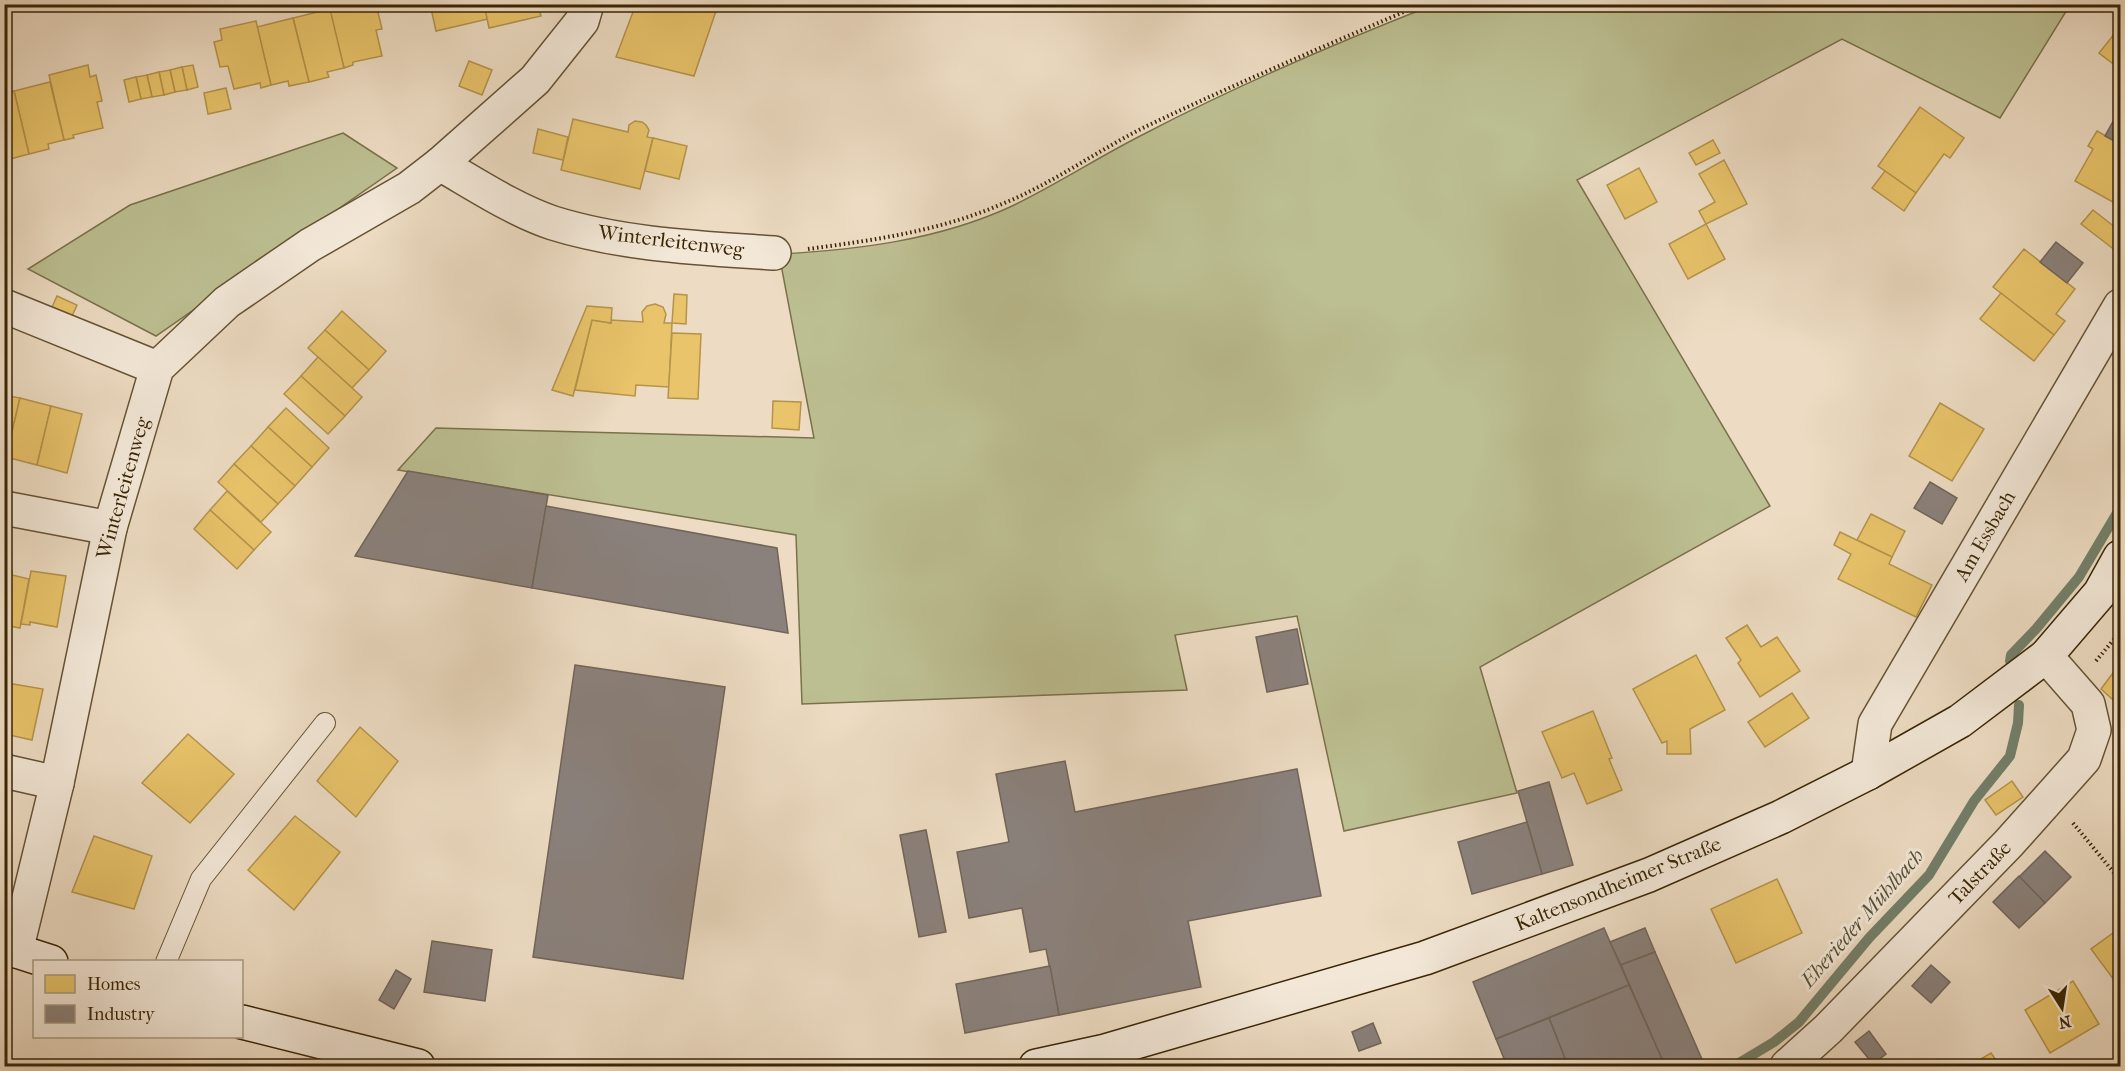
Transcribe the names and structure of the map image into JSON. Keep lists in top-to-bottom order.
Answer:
{
  "streets": {
    "street": [
      "Winterleitenweg",
      "Am Essbach",
      "Talstraße",
      "Kaltensondheimer Straße"
    ]
  },
  "crossings": [
    ["Am Essbach", "Kaltensondheimer Straße"],
    ["Talstraße", "Kaltensondheimer Straße"]
  ],
  "water": ["Eherieder Mühlbach"],
  "legend": ["Homes", "Industry"],
  "north": "bottom"
}
